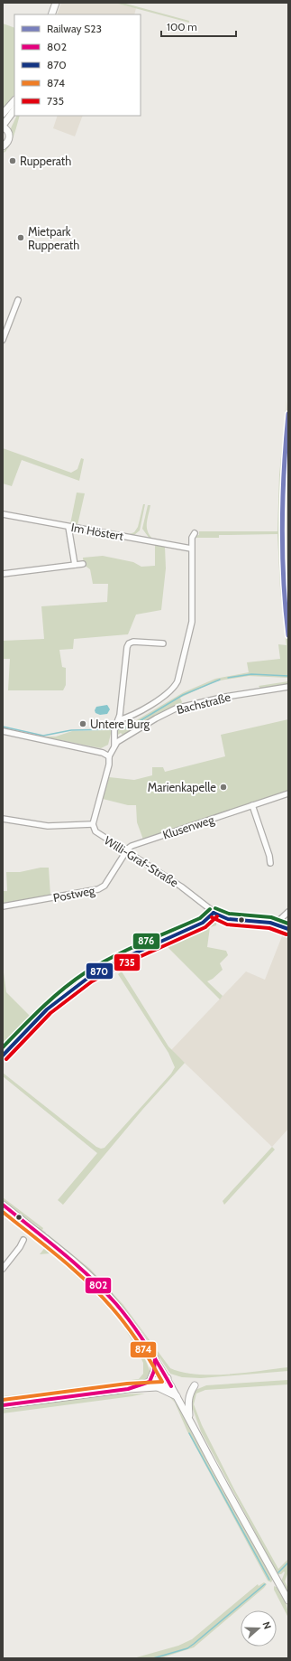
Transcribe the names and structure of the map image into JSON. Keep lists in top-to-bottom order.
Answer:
{
  "streets": {
    "street": [
      "Im Höstert",
      "Bachstraße",
      "Klusenweg",
      "Willi-Graf-Straße",
      "Postweg"
    ]
  },
  "crossings": [
    ["Klusenweg", "Willi-Graf-Straße"],
    ["Klusenweg", "Postweg"],
    ["Willi-Graf-Straße", "Postweg"]
  ],
  "places": [
    "Rupperath",
    "Mietpark Rupperath",
    "Untere Burg",
    "Marienkapelle"
  ],
  "lines": [
    "rail line S23",
    "transit line 876",
    "transit line 870",
    "transit line 735",
    "transit line 802",
    "transit line 874"
  ],
  "legend": [
    "Railway S23",
    "802",
    "870",
    "874",
    "735"
  ],
  "scale_bar": "100 m",
  "north": "right"
}
